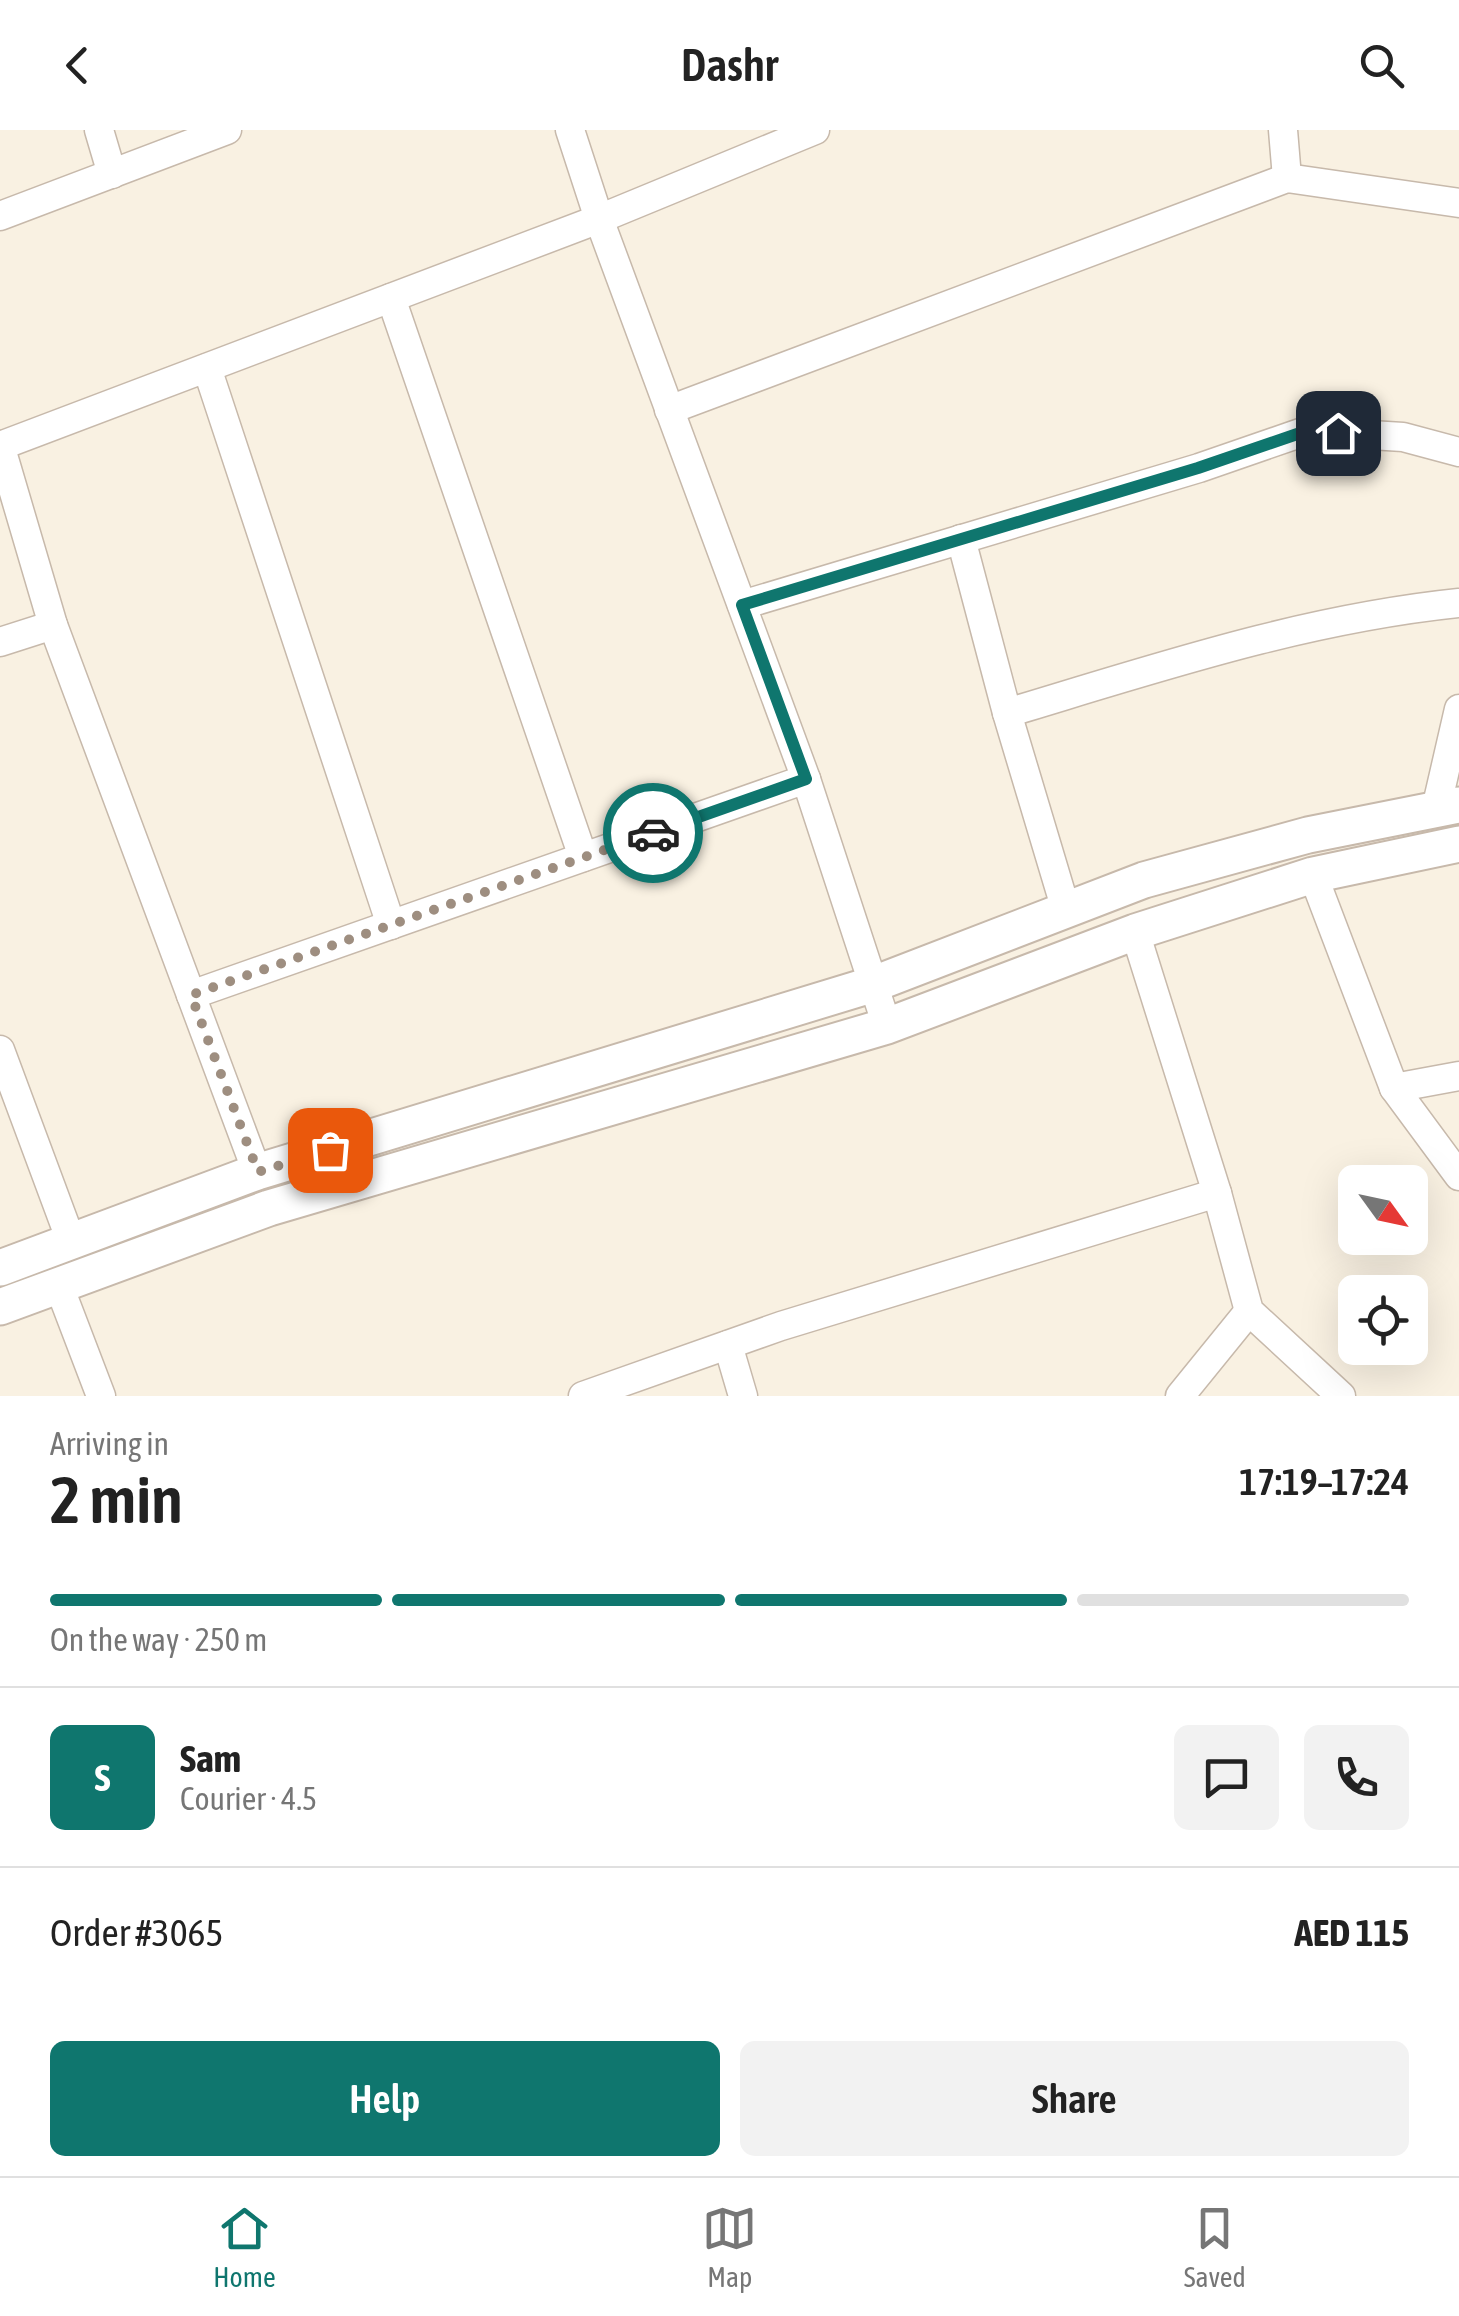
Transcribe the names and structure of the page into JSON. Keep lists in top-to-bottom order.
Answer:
{
  "north": "bottom right",
  "page": {
    "header": "Dashr",
    "heading": ["2 min", "Arriving in", "17:19–17:24"],
    "panel": [
      "Sam",
      "Courier · 4.5",
      "Order #3065",
      "AED 115"
    ],
    "bar": "On the way · 250 m",
    "round": "S",
    "buttons": ["Help", "Share"],
    "tabs": ["Home", "Map", "Saved"]
  }
}
